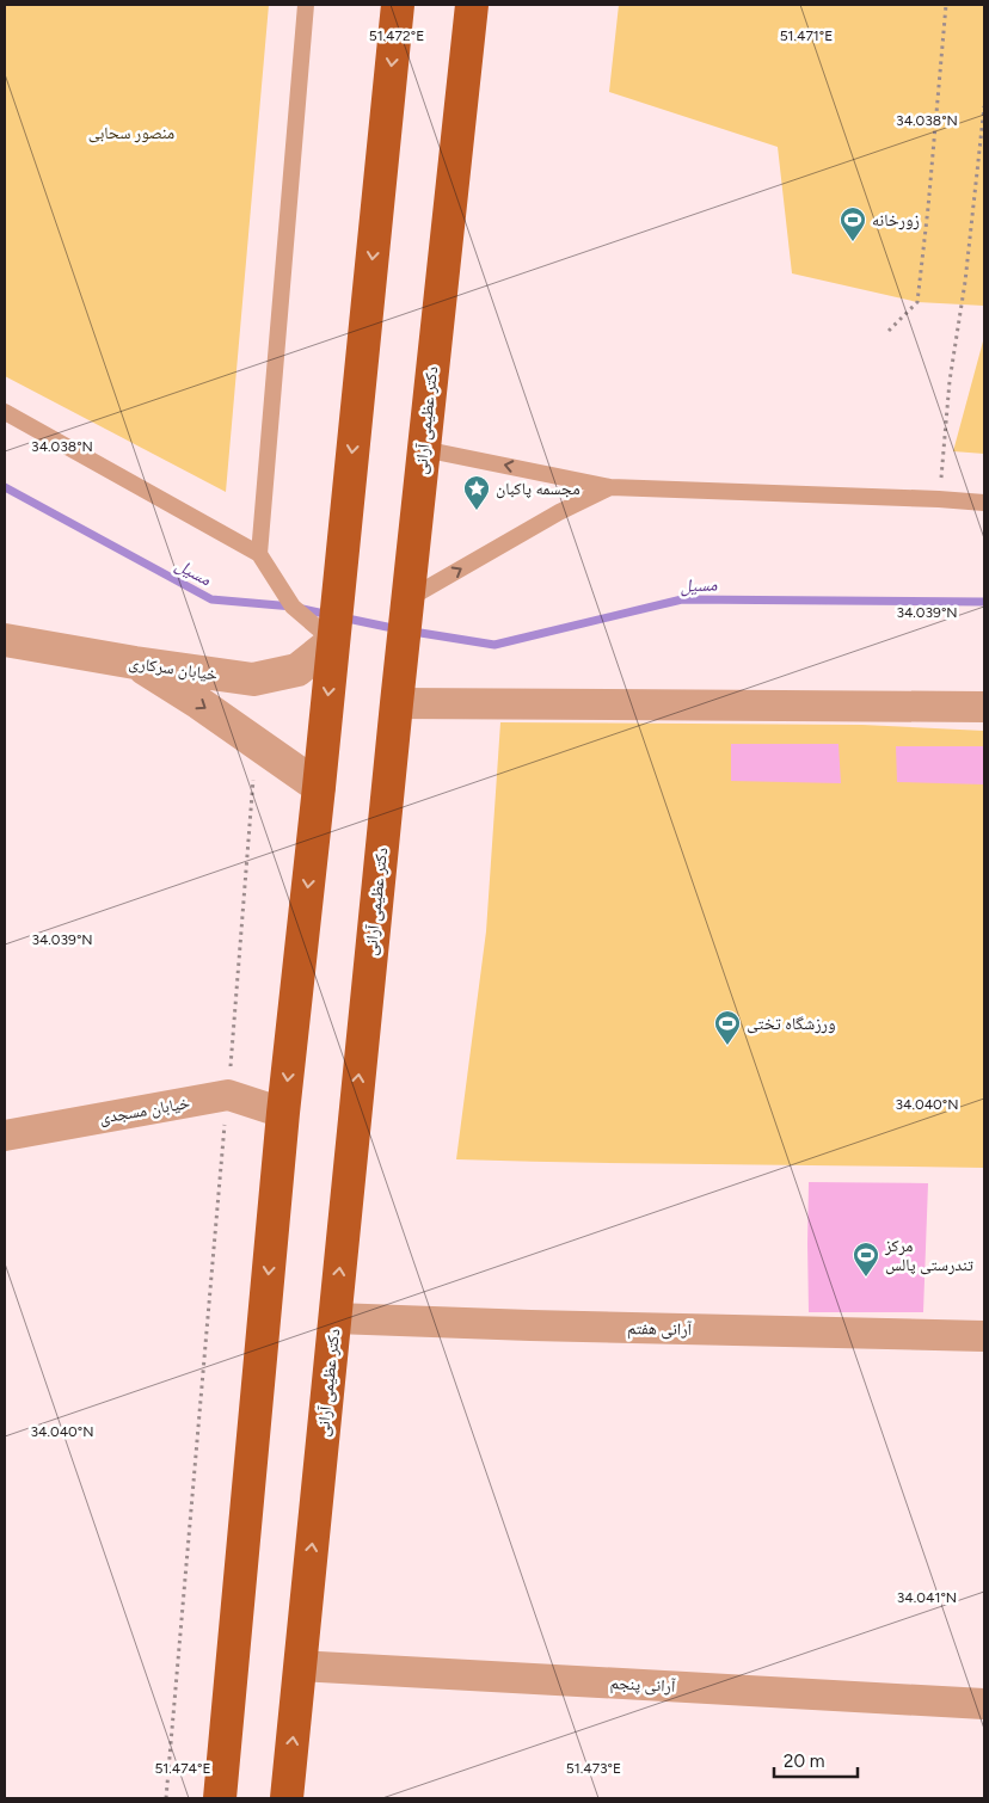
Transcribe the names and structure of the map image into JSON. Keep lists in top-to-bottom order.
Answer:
{
  "streets": {
    "main road": ["دکتر عظیمی آرانی"],
    "street": [
      "خیابان سرکاری",
      "خیابان مسجدی",
      "آرانی هفتم",
      "آرانی پنجم"
    ]
  },
  "crossings": [
    ["دکتر عظیمی آرانی", "آرانی هفتم"],
    ["دکتر عظیمی آرانی", "آرانی پنجم"]
  ],
  "water": ["مسیل"],
  "parks": ["منصور سحابی"],
  "places": {
    "sports": ["زورخانه", "ورزشگاه تختی", "مرکز تندرستی پالس"],
    "place": ["مجسمه پاکبان"]
  },
  "scale_bar": "20 m",
  "coordinates": [
    "51.472°E",
    "51.471°E",
    "34.038°N",
    "34.039°N",
    "34.040°N",
    "34.041°N",
    "51.474°E",
    "51.473°E"
  ]
}
